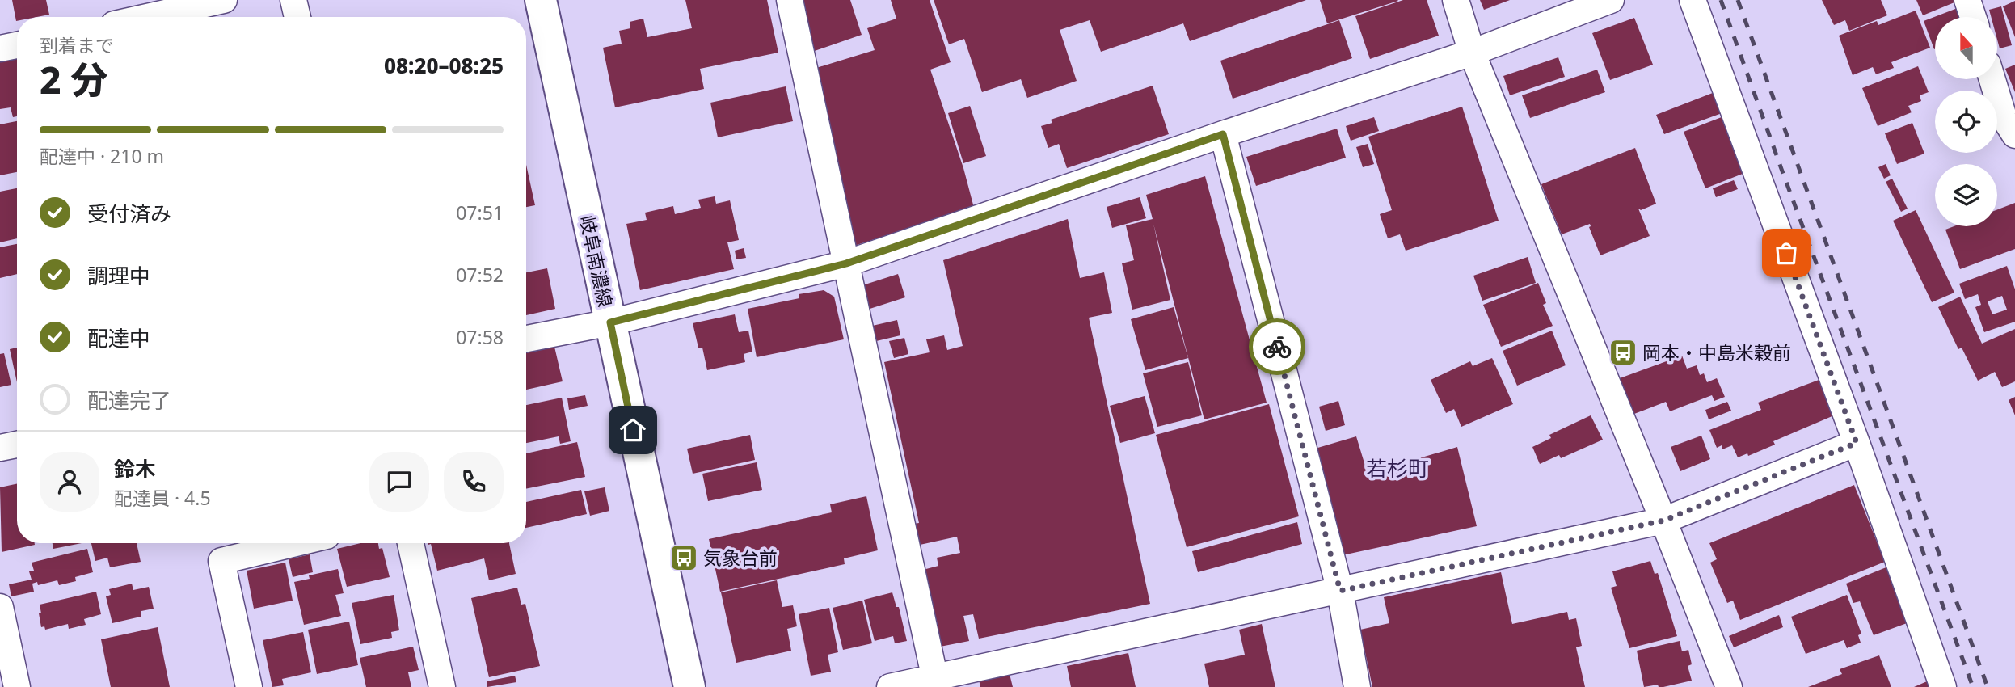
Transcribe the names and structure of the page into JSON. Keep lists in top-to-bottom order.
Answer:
{
  "streets": {
    "main road": ["岐阜南濃線"]
  },
  "districts": ["若杉町"],
  "places": {
    "bus stop": ["岡本・中島米穀前", "気象台前"]
  },
  "north": "top",
  "page": {
    "heading": ["2 分", "到着まで", "08:20–08:25"],
    "panel": ["鈴木", "配達員 · 4.5"],
    "bar": "配達中 · 210 m",
    "list": [
      ["受付済み", "07:51"],
      ["調理中", "07:52"],
      ["配達中", "07:58"],
      "配達完了"
    ]
  }
}
